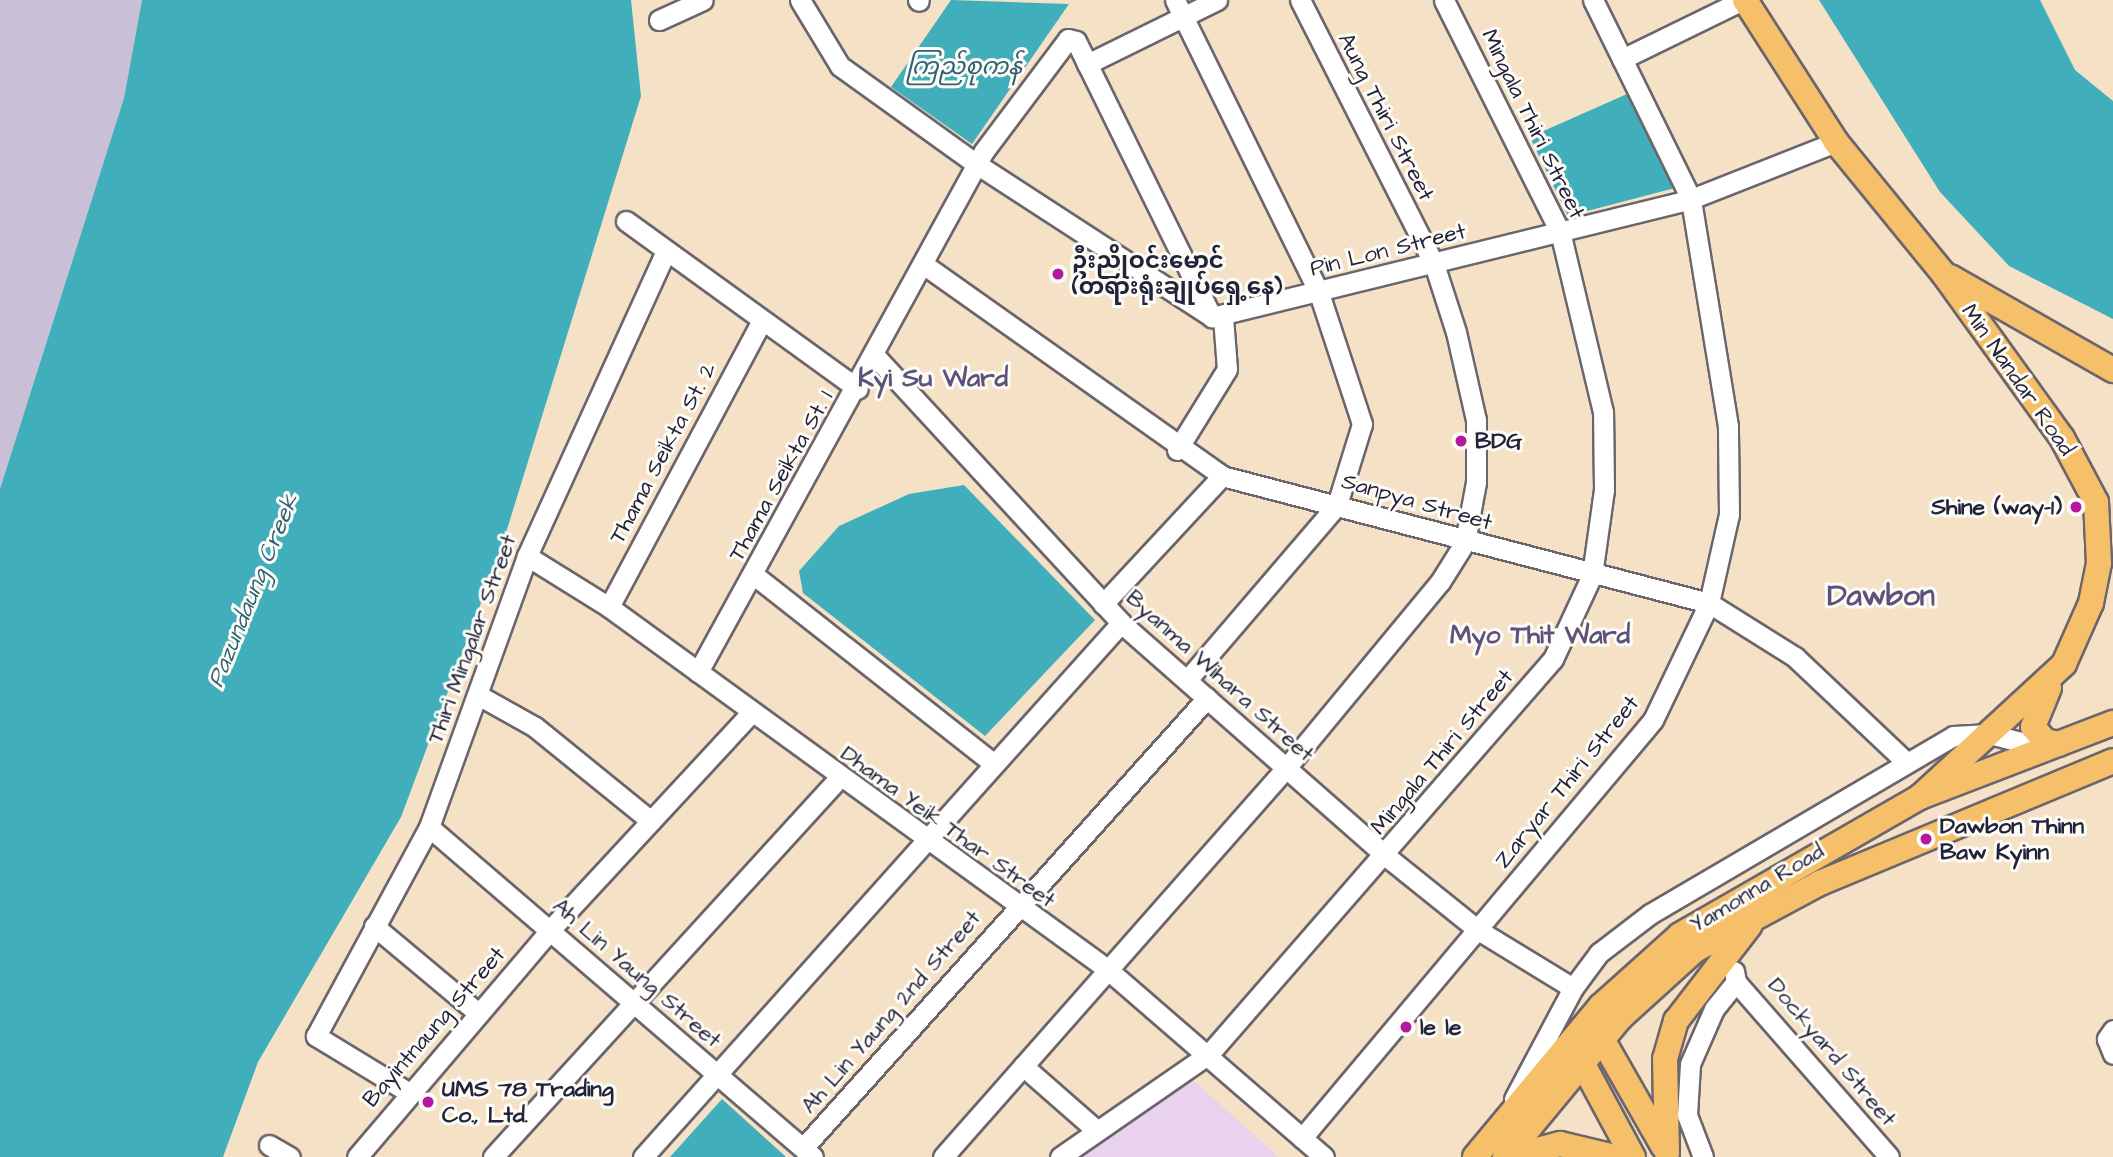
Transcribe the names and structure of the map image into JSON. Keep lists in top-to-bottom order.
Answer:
{
  "streets": {
    "main road": ["Min Nandar Road", "Yamonna Road"],
    "street": [
      "Aung Thiri Street",
      "Mingala Thiri Street",
      "Pin Lon Street",
      "Thama Seikta St. 2",
      "Thama Seikta St. 1",
      "Sanpya Street",
      "Thiri Mingalar Street",
      "Byanma Wihara Street",
      "Zaryar Thiri Street",
      "Dhama Yeik Thar Street",
      "Ah Lin Yaung Street",
      "Ah Lin Yaung 2nd Street",
      "Bayintnaung Street",
      "Dockyard Street"
    ]
  },
  "crossings": [
    ["Aung Thiri Street", "Pin Lon Street"],
    ["Aung Thiri Street", "Sanpya Street"],
    ["Mingala Thiri Street", "Pin Lon Street"],
    ["Mingala Thiri Street", "Sanpya Street"],
    ["Mingala Thiri Street", "Byanma Wihara Street"],
    ["Mingala Thiri Street", "Dhama Yeik Thar Street"],
    ["Pin Lon Street", "Min Nandar Road"],
    ["Pin Lon Street", "Zaryar Thiri Street"],
    ["Min Nandar Road", "Yamonna Road"],
    ["Thama Seikta St. 2", "Dhama Yeik Thar Street"],
    ["Thama Seikta St. 1", "Sanpya Street"],
    ["Thama Seikta St. 1", "Byanma Wihara Street"],
    ["Thama Seikta St. 1", "Dhama Yeik Thar Street"],
    ["Sanpya Street", "Zaryar Thiri Street"],
    ["Thiri Mingalar Street", "Dhama Yeik Thar Street"],
    ["Thiri Mingalar Street", "Ah Lin Yaung Street"],
    ["Thiri Mingalar Street", "Bayintnaung Street"],
    ["Byanma Wihara Street", "Zaryar Thiri Street"],
    ["Byanma Wihara Street", "Ah Lin Yaung 2nd Street"],
    ["Zaryar Thiri Street", "Dhama Yeik Thar Street"],
    ["Dhama Yeik Thar Street", "Ah Lin Yaung 2nd Street"],
    ["Dhama Yeik Thar Street", "Bayintnaung Street"],
    ["Ah Lin Yaung Street", "Ah Lin Yaung 2nd Street"],
    ["Ah Lin Yaung Street", "Bayintnaung Street"]
  ],
  "districts": ["Kyi Su Ward", "Dawbon", "Myo Thit Ward"],
  "water": ["ကြည်စုကန်", "Pazundaung Creek"],
  "places": [
    "ဦးညိုဝင်းမောင် (တရားရုံးချုပ်ရှေ့နေ)",
    "BDG",
    "Shine (way-1)",
    "Dawbon Thinn Baw Kyinn",
    "le le",
    "UMS 78 Trading Co., Ltd."
  ]
}
